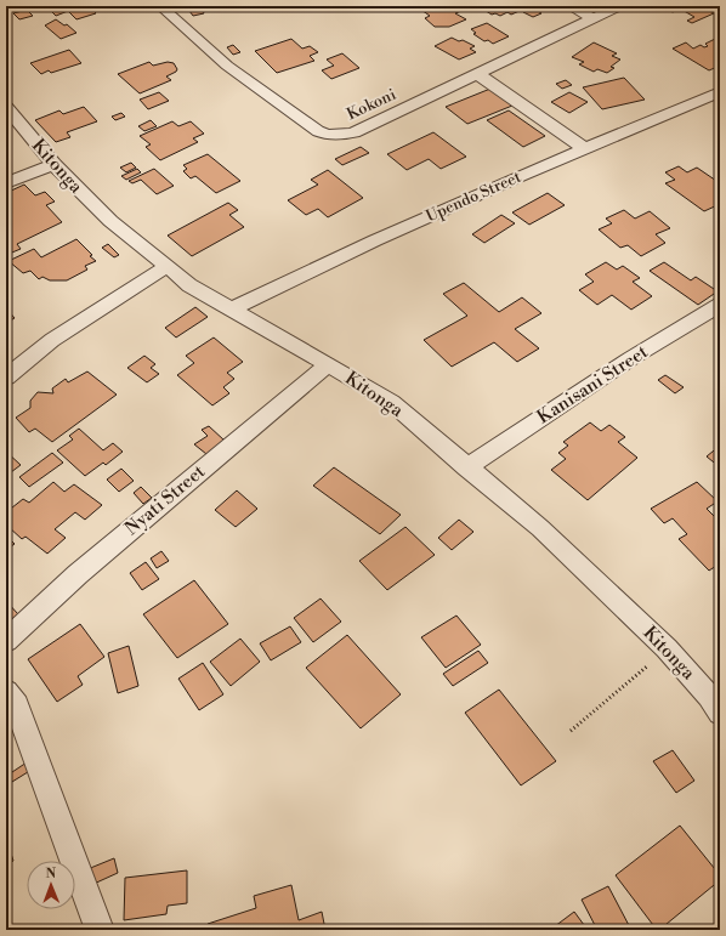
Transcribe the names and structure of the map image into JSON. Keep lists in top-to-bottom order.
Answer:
{
  "streets": {
    "street": [
      "Kokoni",
      "Kitonga",
      "Upendo Street",
      "Kanisani Street",
      "Nyati Street"
    ]
  },
  "crossings": [
    ["Kitonga", "Upendo Street"],
    ["Kitonga", "Kanisani Street"],
    ["Kitonga", "Nyati Street"]
  ],
  "north": "top"
}
